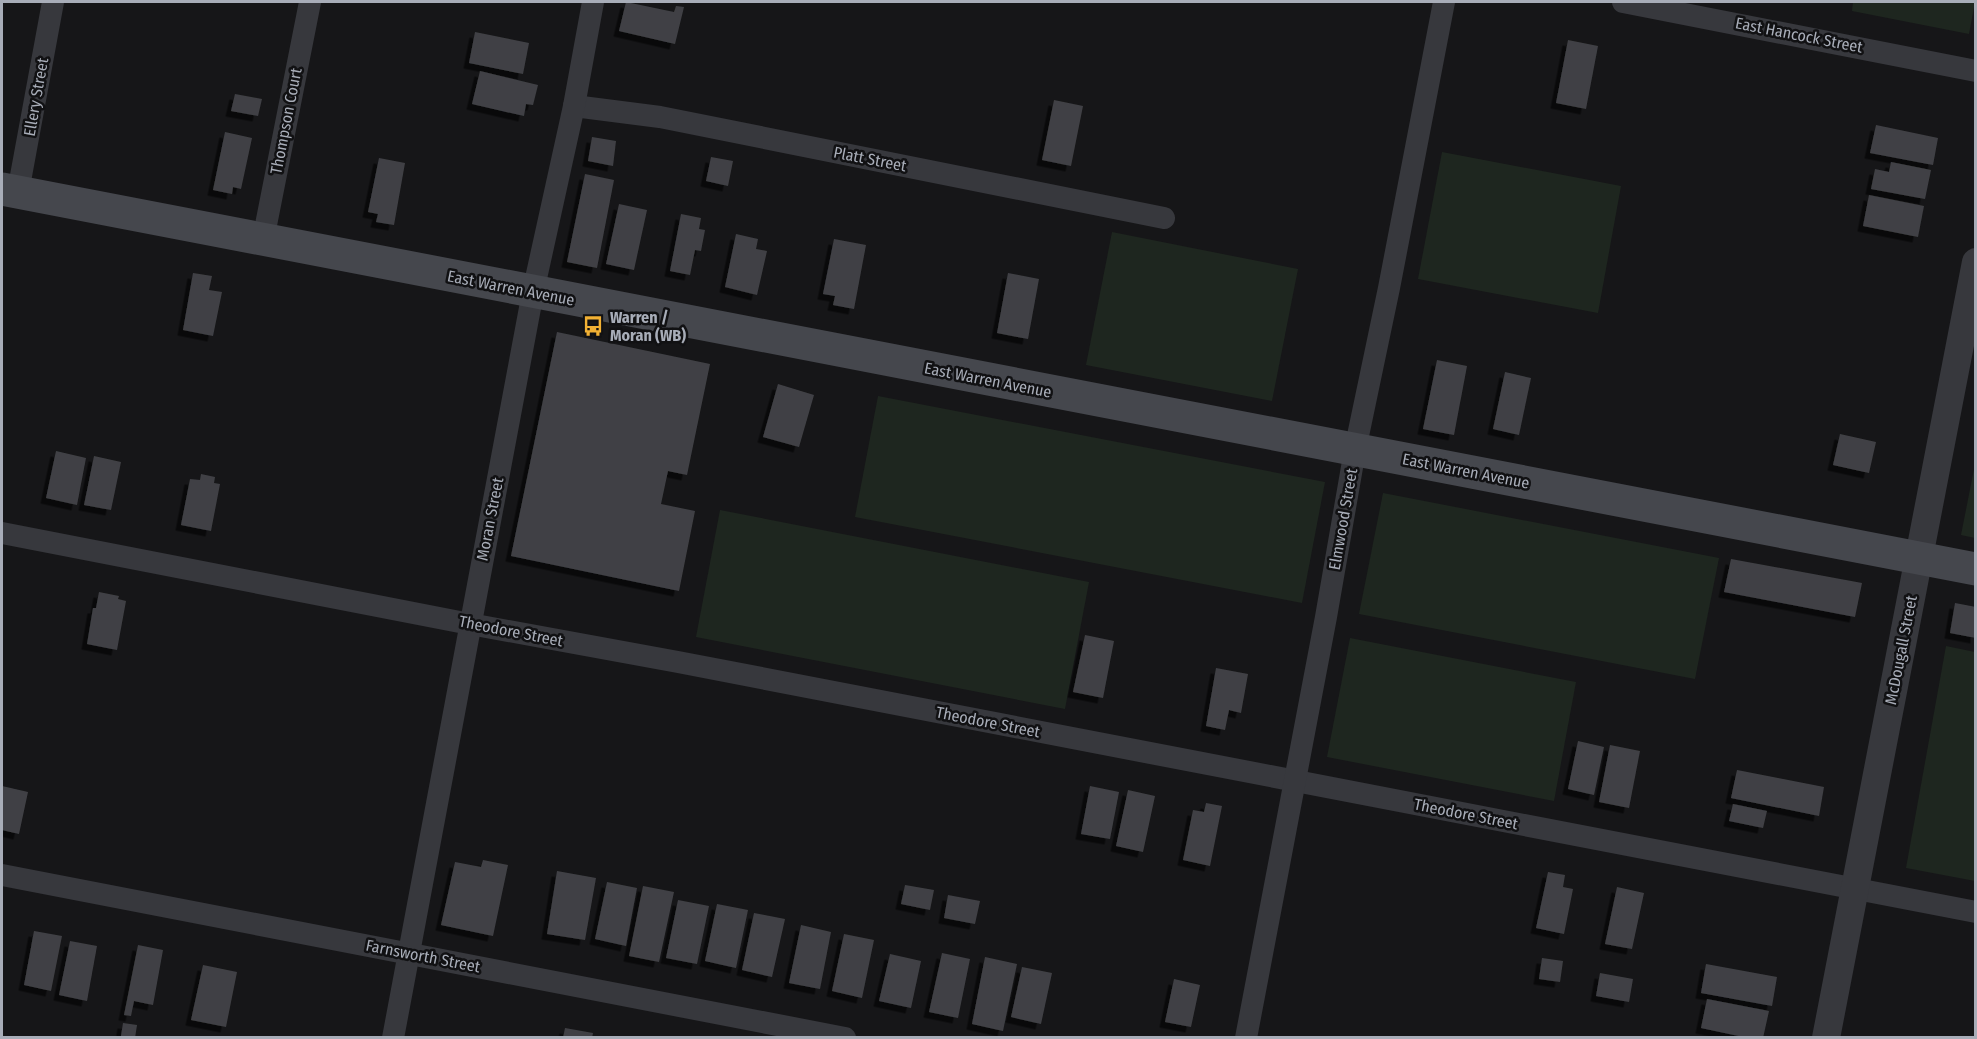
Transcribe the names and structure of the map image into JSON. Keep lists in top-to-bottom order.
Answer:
{
  "streets": {
    "main road": ["East Warren Avenue"],
    "street": [
      "East Hancock Street",
      "Ellery Street",
      "Thompson Court",
      "Platt Street",
      "Moran Street",
      "Elmwood Street",
      "Theodore Street",
      "McDougall Street",
      "Farnsworth Street"
    ]
  },
  "crossings": [
    ["Ellery Street", "East Warren Avenue"],
    ["Thompson Court", "East Warren Avenue"],
    ["Platt Street", "Moran Street"],
    ["East Warren Avenue", "Moran Street"],
    ["East Warren Avenue", "Elmwood Street"],
    ["East Warren Avenue", "McDougall Street"],
    ["Moran Street", "Theodore Street"],
    ["Moran Street", "Farnsworth Street"],
    ["Elmwood Street", "Theodore Street"],
    ["Theodore Street", "McDougall Street"]
  ],
  "places": {
    "bus stop": ["Warren / Moran (WB)"]
  }
}
